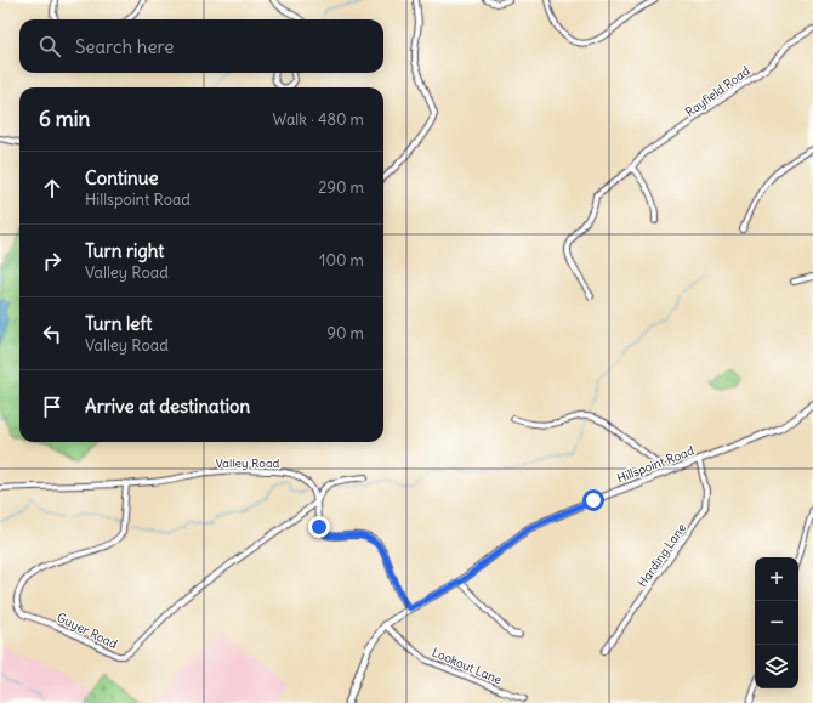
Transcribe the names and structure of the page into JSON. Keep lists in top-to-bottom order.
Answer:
{
  "streets": {
    "street": [
      "Rayfield Road",
      "Valley Road",
      "Hillspoint Road",
      "Harding Lane",
      "Guyer Road",
      "Lookout Lane"
    ]
  },
  "crossings": [
    ["Valley Road", "Hillspoint Road"],
    ["Valley Road", "Guyer Road"],
    ["Hillspoint Road", "Harding Lane"],
    ["Hillspoint Road", "Lookout Lane"]
  ],
  "page": {
    "search": "Search here",
    "heading": ["6 min", "Walk · 480 m"],
    "list": [
      ["Continue", "Hillspoint Road", "290 m"],
      ["Turn right", "Valley Road", "100 m"],
      ["Turn left", "Valley Road", "90 m"],
      "Arrive at destination"
    ],
    "map_buttons": ["+", "−"]
  }
}
